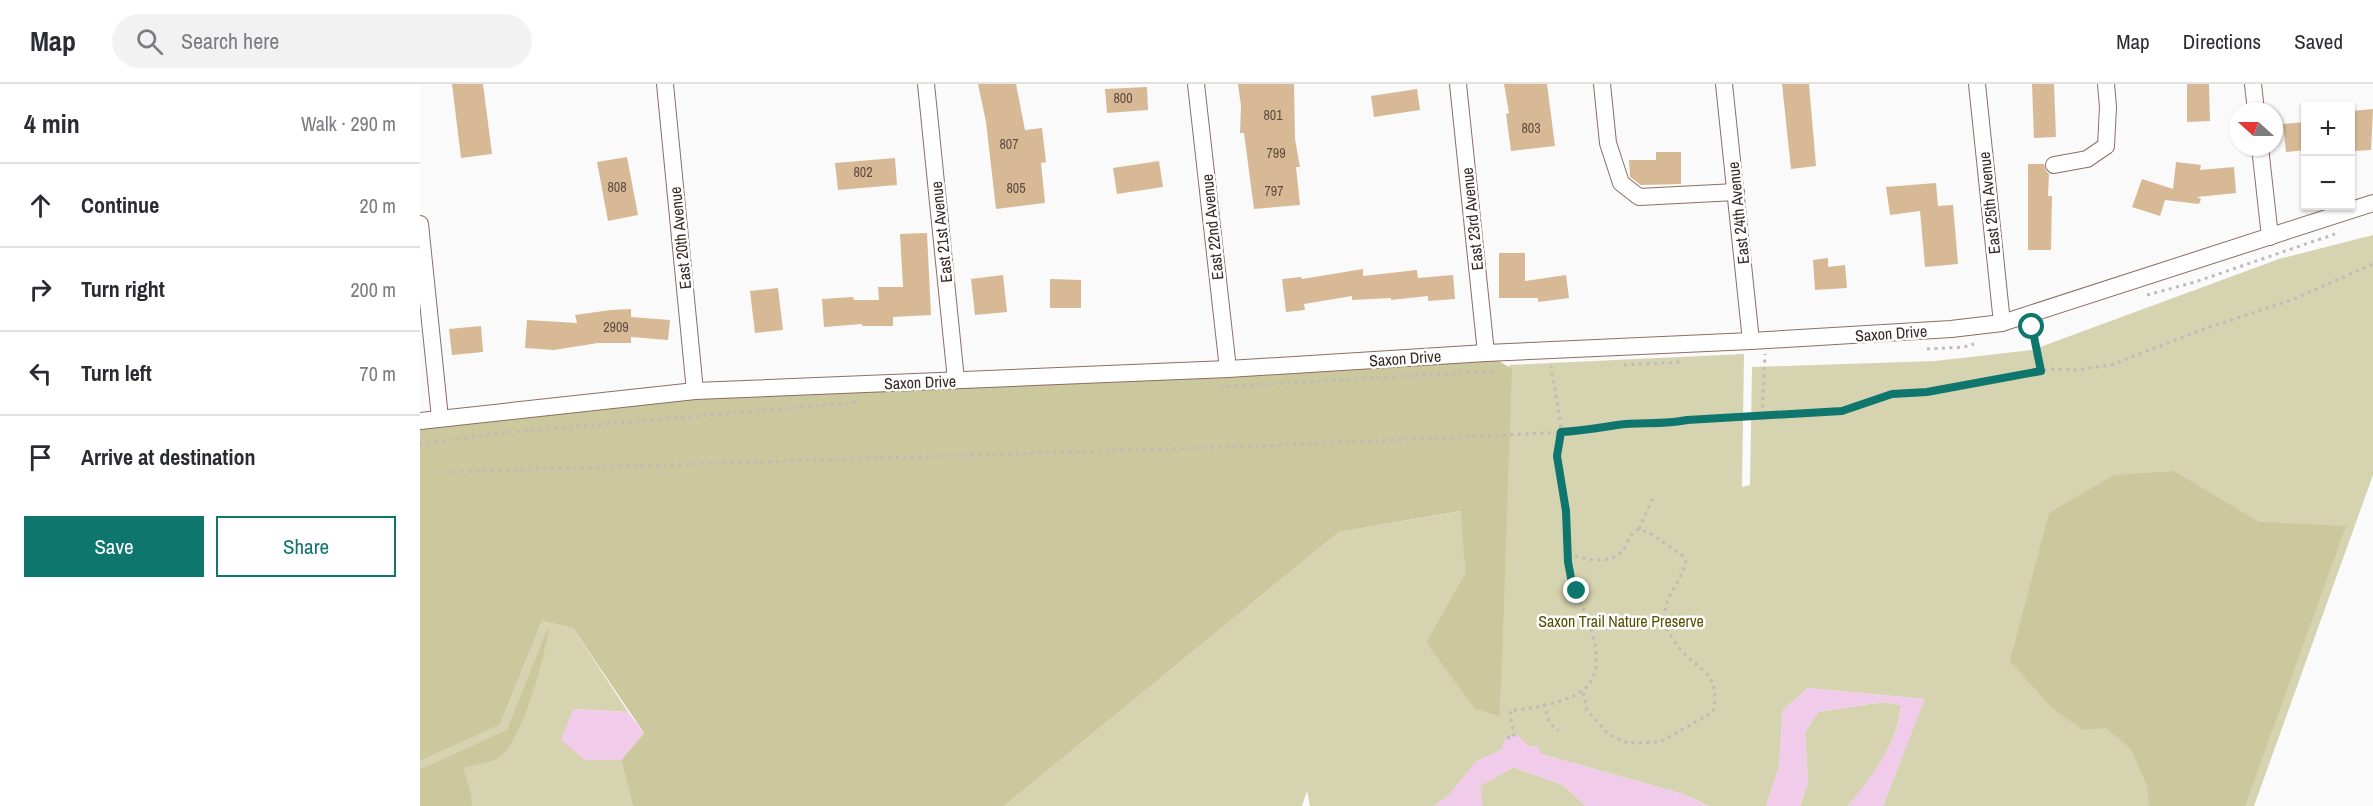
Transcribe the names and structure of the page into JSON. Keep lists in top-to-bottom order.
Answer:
{
  "streets": {
    "street": [
      "East 25th Avenue",
      "East 24th Avenue",
      "East 23rd Avenue",
      "East 22nd Avenue",
      "East 21st Avenue",
      "East 20th Avenue",
      "Saxon Drive"
    ]
  },
  "crossings": [
    ["East 25th Avenue", "Saxon Drive"],
    ["East 24th Avenue", "Saxon Drive"],
    ["East 23rd Avenue", "Saxon Drive"],
    ["East 22nd Avenue", "Saxon Drive"],
    ["East 21st Avenue", "Saxon Drive"],
    ["East 20th Avenue", "Saxon Drive"]
  ],
  "parks": ["Saxon Trail Nature Preserve"],
  "house_numbers": [
    "800",
    "801",
    "803",
    "807",
    "799",
    "802",
    "808",
    "805",
    "797",
    "2909"
  ],
  "north": "left",
  "page": {
    "header": "Map",
    "search": "Search here",
    "nav": ["Map", "Directions", "Saved"],
    "heading": ["4 min", "Walk · 290 m"],
    "map_buttons": ["+", "−"],
    "list": [
      ["Continue", "20 m"],
      ["Turn right", "200 m"],
      ["Turn left", "70 m"],
      "Arrive at destination"
    ],
    "buttons": ["Save", "Share"]
  }
}
